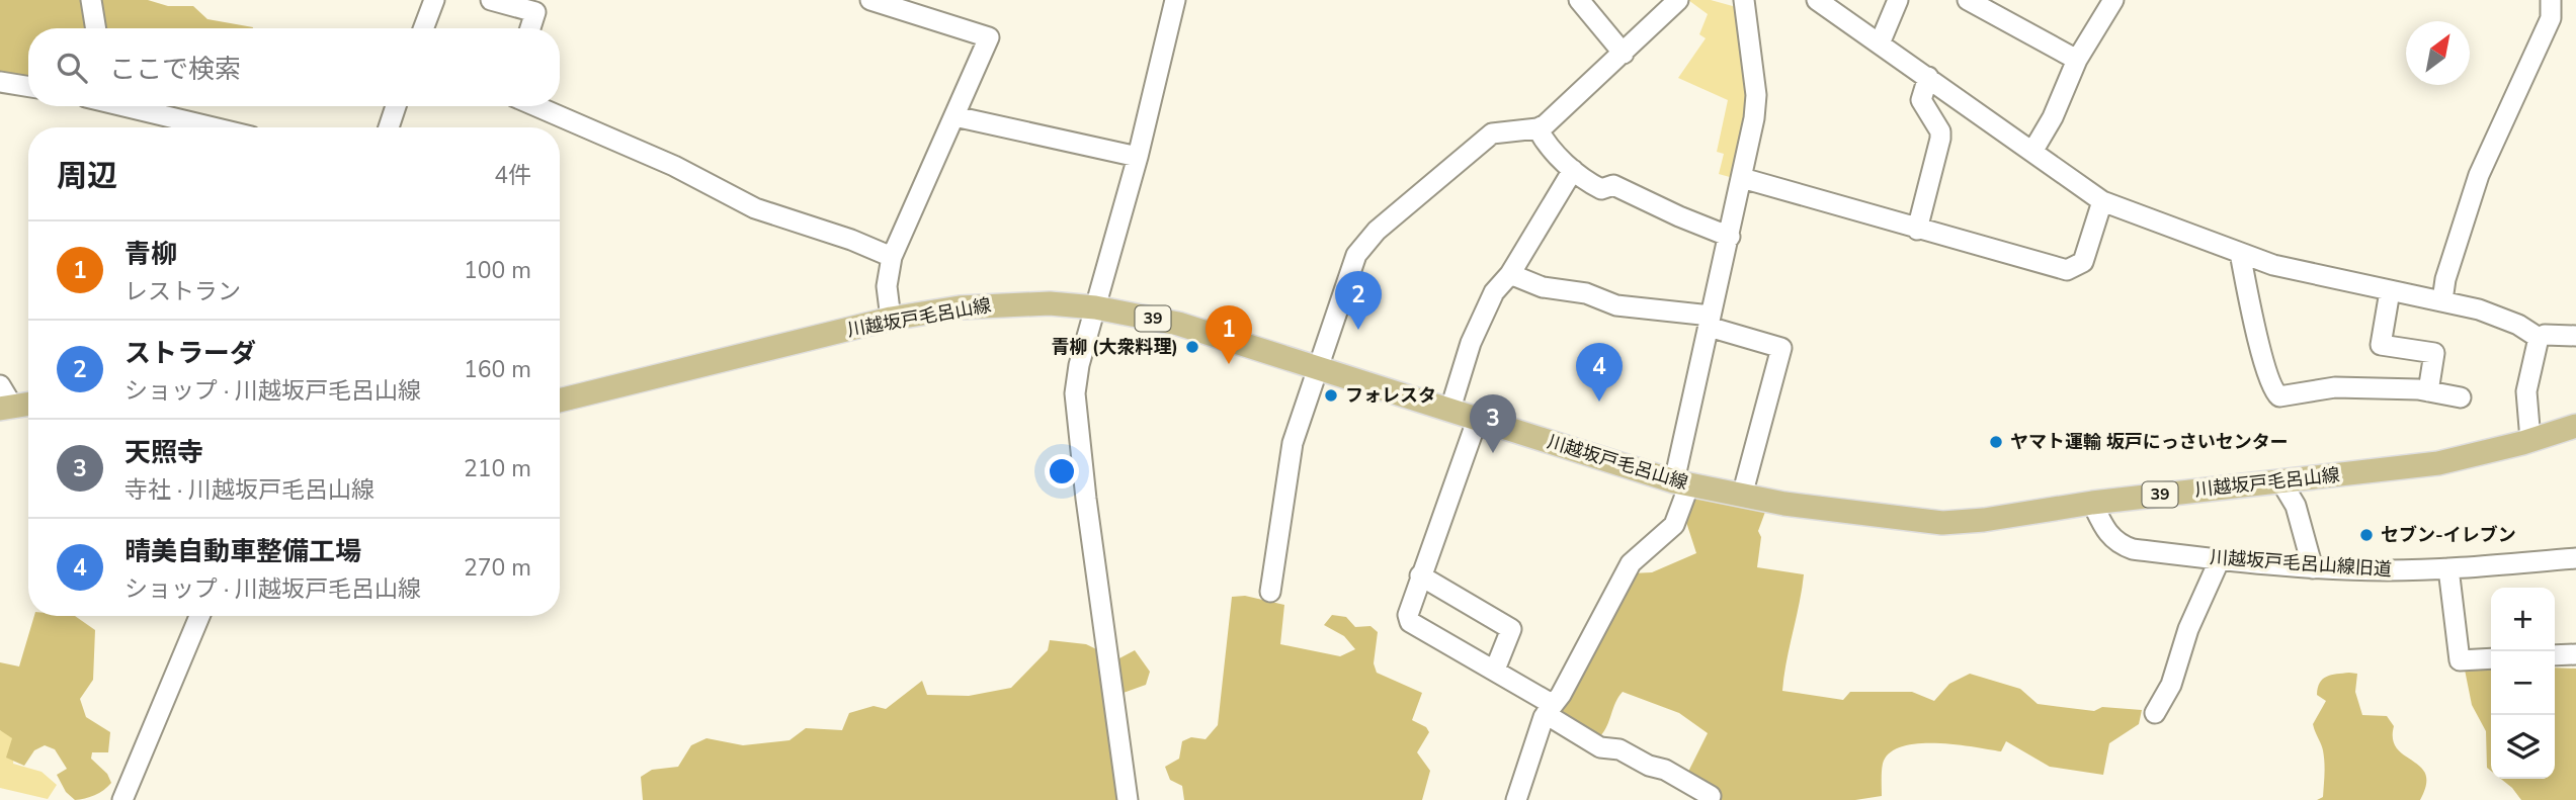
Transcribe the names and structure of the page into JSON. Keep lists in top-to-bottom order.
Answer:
{
  "streets": {
    "main road": ["川越坂戸毛呂山線", "39"],
    "street": ["川越坂戸毛呂山線旧道"]
  },
  "crossings": [
    ["川越坂戸毛呂山線", "川越坂戸毛呂山線旧道"]
  ],
  "places": [
    "青柳 (大衆料理)",
    "フォレスタ",
    "ヤマト運輸 坂戸にっさいセンター",
    "セブン-イレブン"
  ],
  "north": "top right",
  "page": {
    "search": "ここで検索",
    "heading": ["周辺", "4件"],
    "list": [
      {
        "mark": "1",
        "name": "青柳",
        "note": "レストラン",
        "value": "100 m"
      },
      {
        "mark": "2",
        "name": "ストラーダ",
        "note": "ショップ · 川越坂戸毛呂山線",
        "value": "160 m"
      },
      {
        "mark": "3",
        "name": "天照寺",
        "note": "寺社 · 川越坂戸毛呂山線",
        "value": "210 m"
      },
      {
        "mark": "4",
        "name": "晴美自動車整備工場",
        "note": "ショップ · 川越坂戸毛呂山線",
        "value": "270 m"
      }
    ],
    "pins": [
      "2",
      "1",
      "4",
      "3"
    ],
    "map_buttons": ["+", "−"]
  }
}
